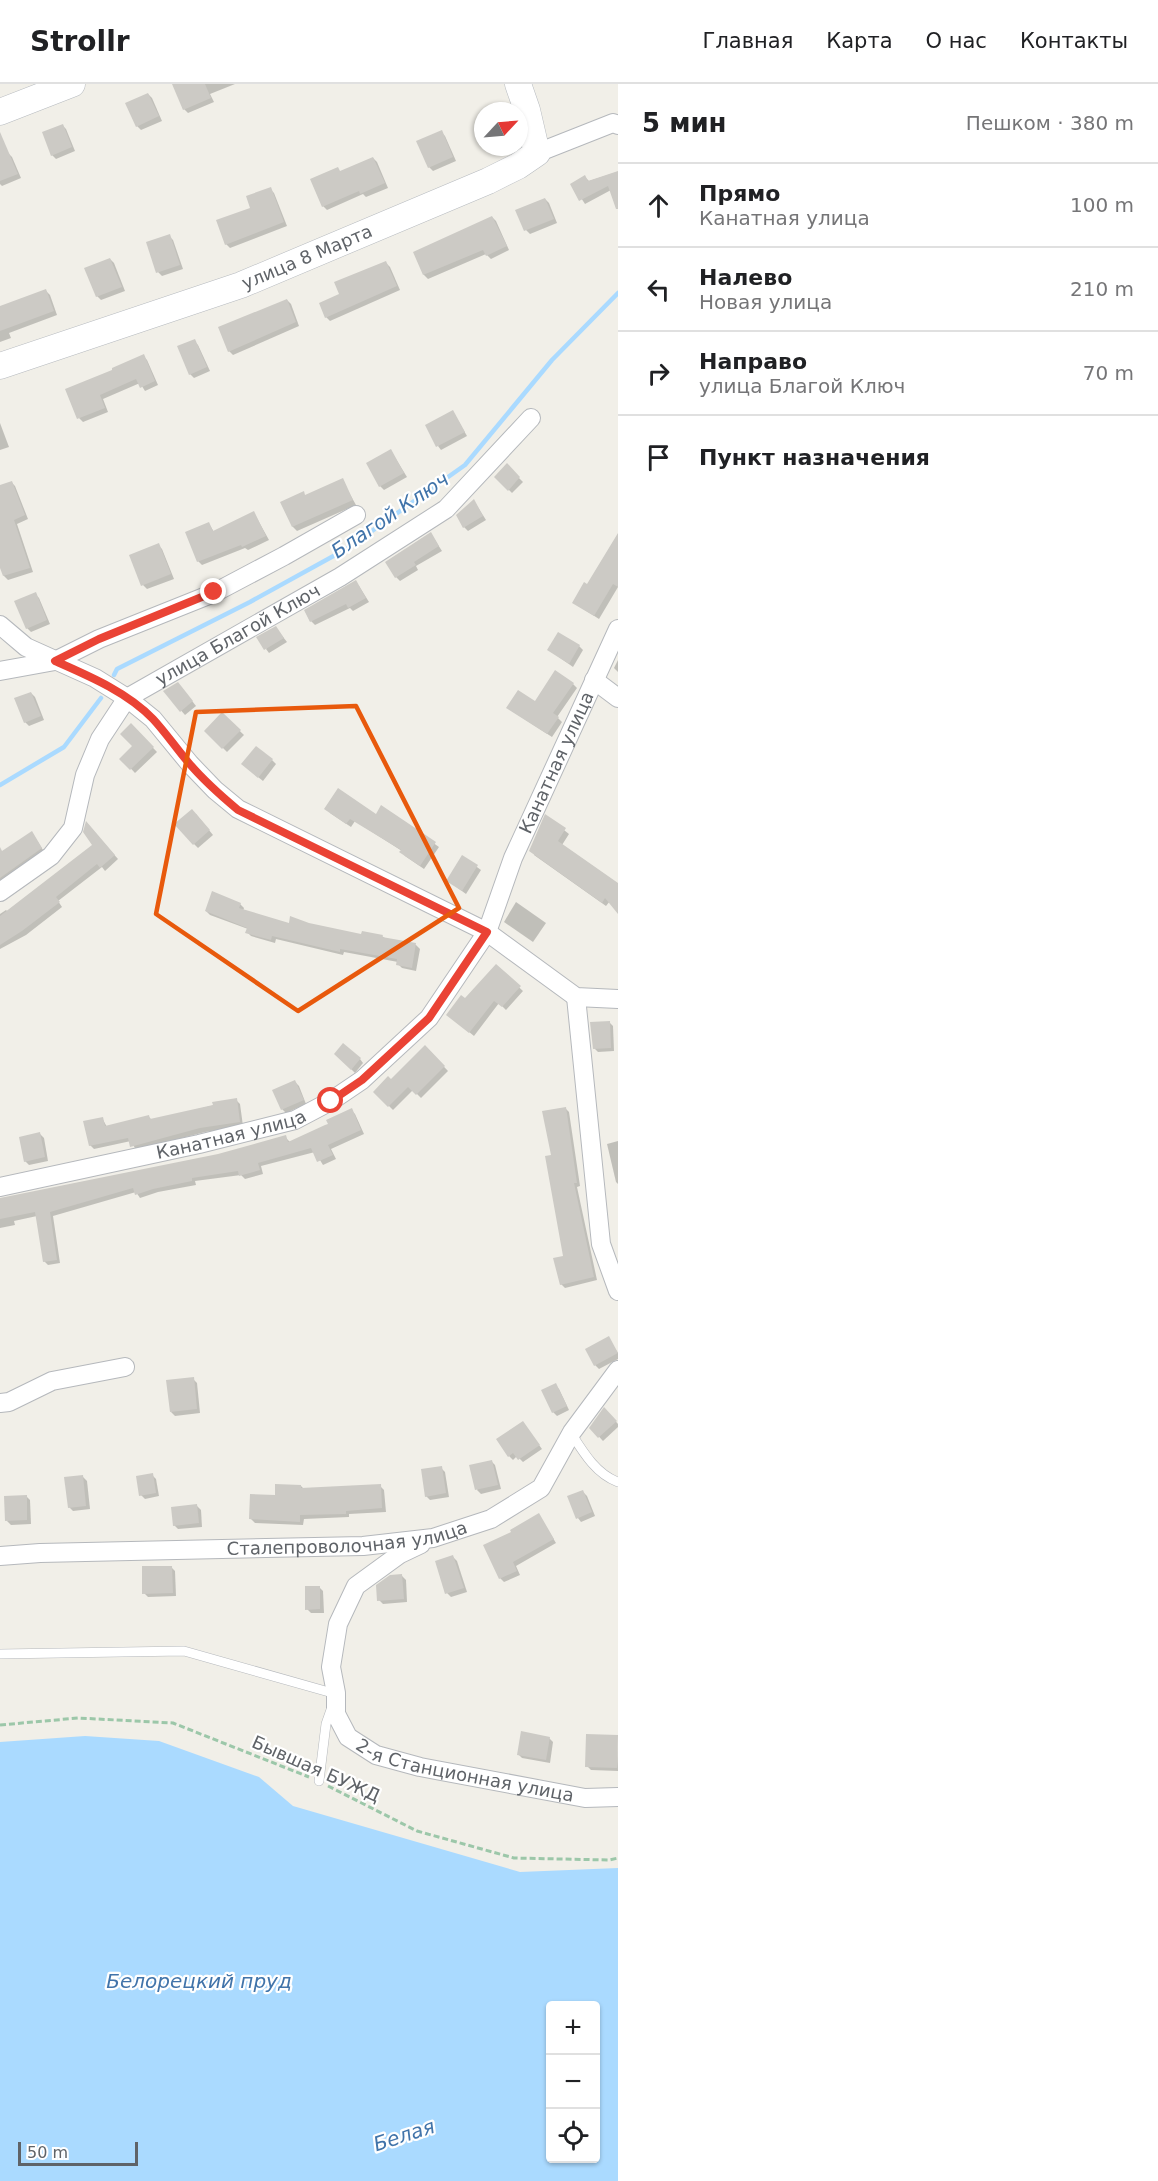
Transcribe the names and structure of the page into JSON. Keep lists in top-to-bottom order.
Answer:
{
  "streets": {
    "street": [
      "улица 8 Марта",
      "улица Благой Ключ",
      "Канатная улица",
      "Сталепроволочная улица",
      "2-я Станционная улица"
    ],
    "path": ["Бывшая БУЖД"]
  },
  "crossings": [
    ["Сталепроволочная улица", "2-я Станционная улица"]
  ],
  "water": ["Благой Ключ", "Белорецкий пруд", "Белая"],
  "scale_bar": "50 m",
  "north": "top right",
  "page": {
    "header": "Strollr",
    "nav": [
      "Главная",
      "Карта",
      "О нас",
      "Контакты"
    ],
    "heading": ["5 мин", "Пешком · 380 m"],
    "list": [
      ["Прямо", "Канатная улица", "100 m"],
      ["Налево", "Новая улица", "210 m"],
      ["Направо", "улица Благой Ключ", "70 m"],
      "Пункт назначения"
    ],
    "map_buttons": ["+", "−"],
    "scale": "50 m"
  }
}
